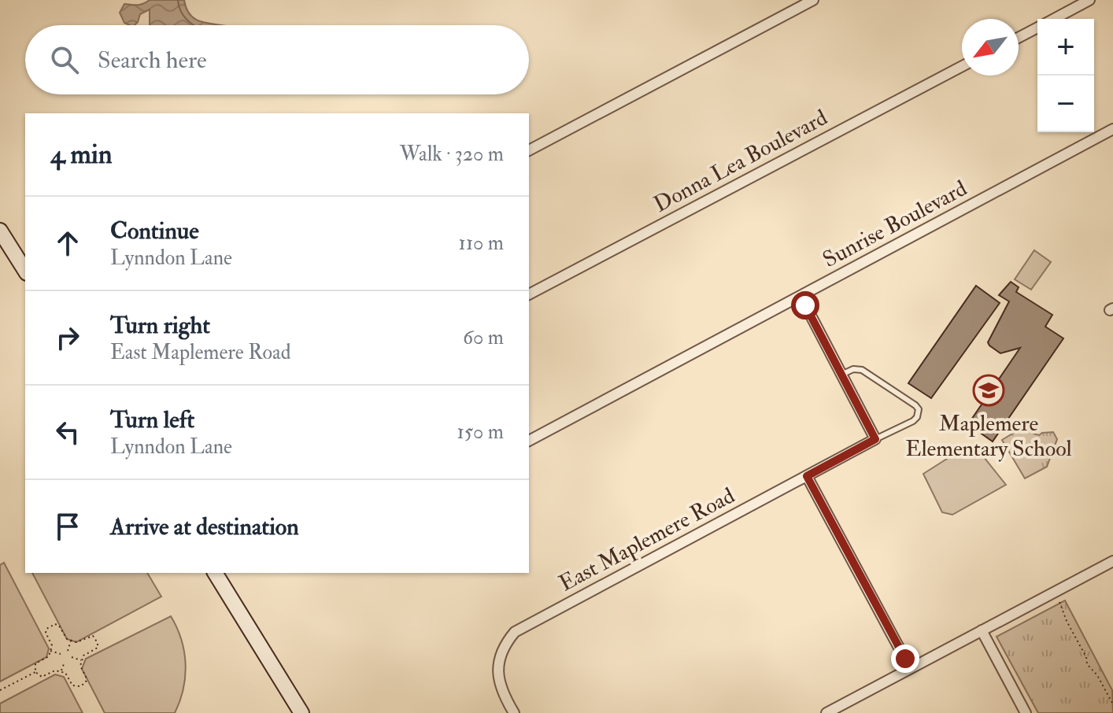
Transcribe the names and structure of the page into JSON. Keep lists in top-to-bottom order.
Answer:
{
  "streets": {
    "street": ["Donna Lea Boulevard", "Sunrise Boulevard", "East Maplemere Road"]
  },
  "places": {
    "school or university": ["Maplemere Elementary School"]
  },
  "north": "bottom left",
  "page": {
    "map_buttons": ["+", "−"],
    "search": "Search here",
    "heading": ["4 min", "Walk · 320 m"],
    "list": [
      ["Continue", "Lynndon Lane", "110 m"],
      ["Turn right", "East Maplemere Road", "60 m"],
      ["Turn left", "Lynndon Lane", "150 m"],
      "Arrive at destination"
    ]
  }
}
